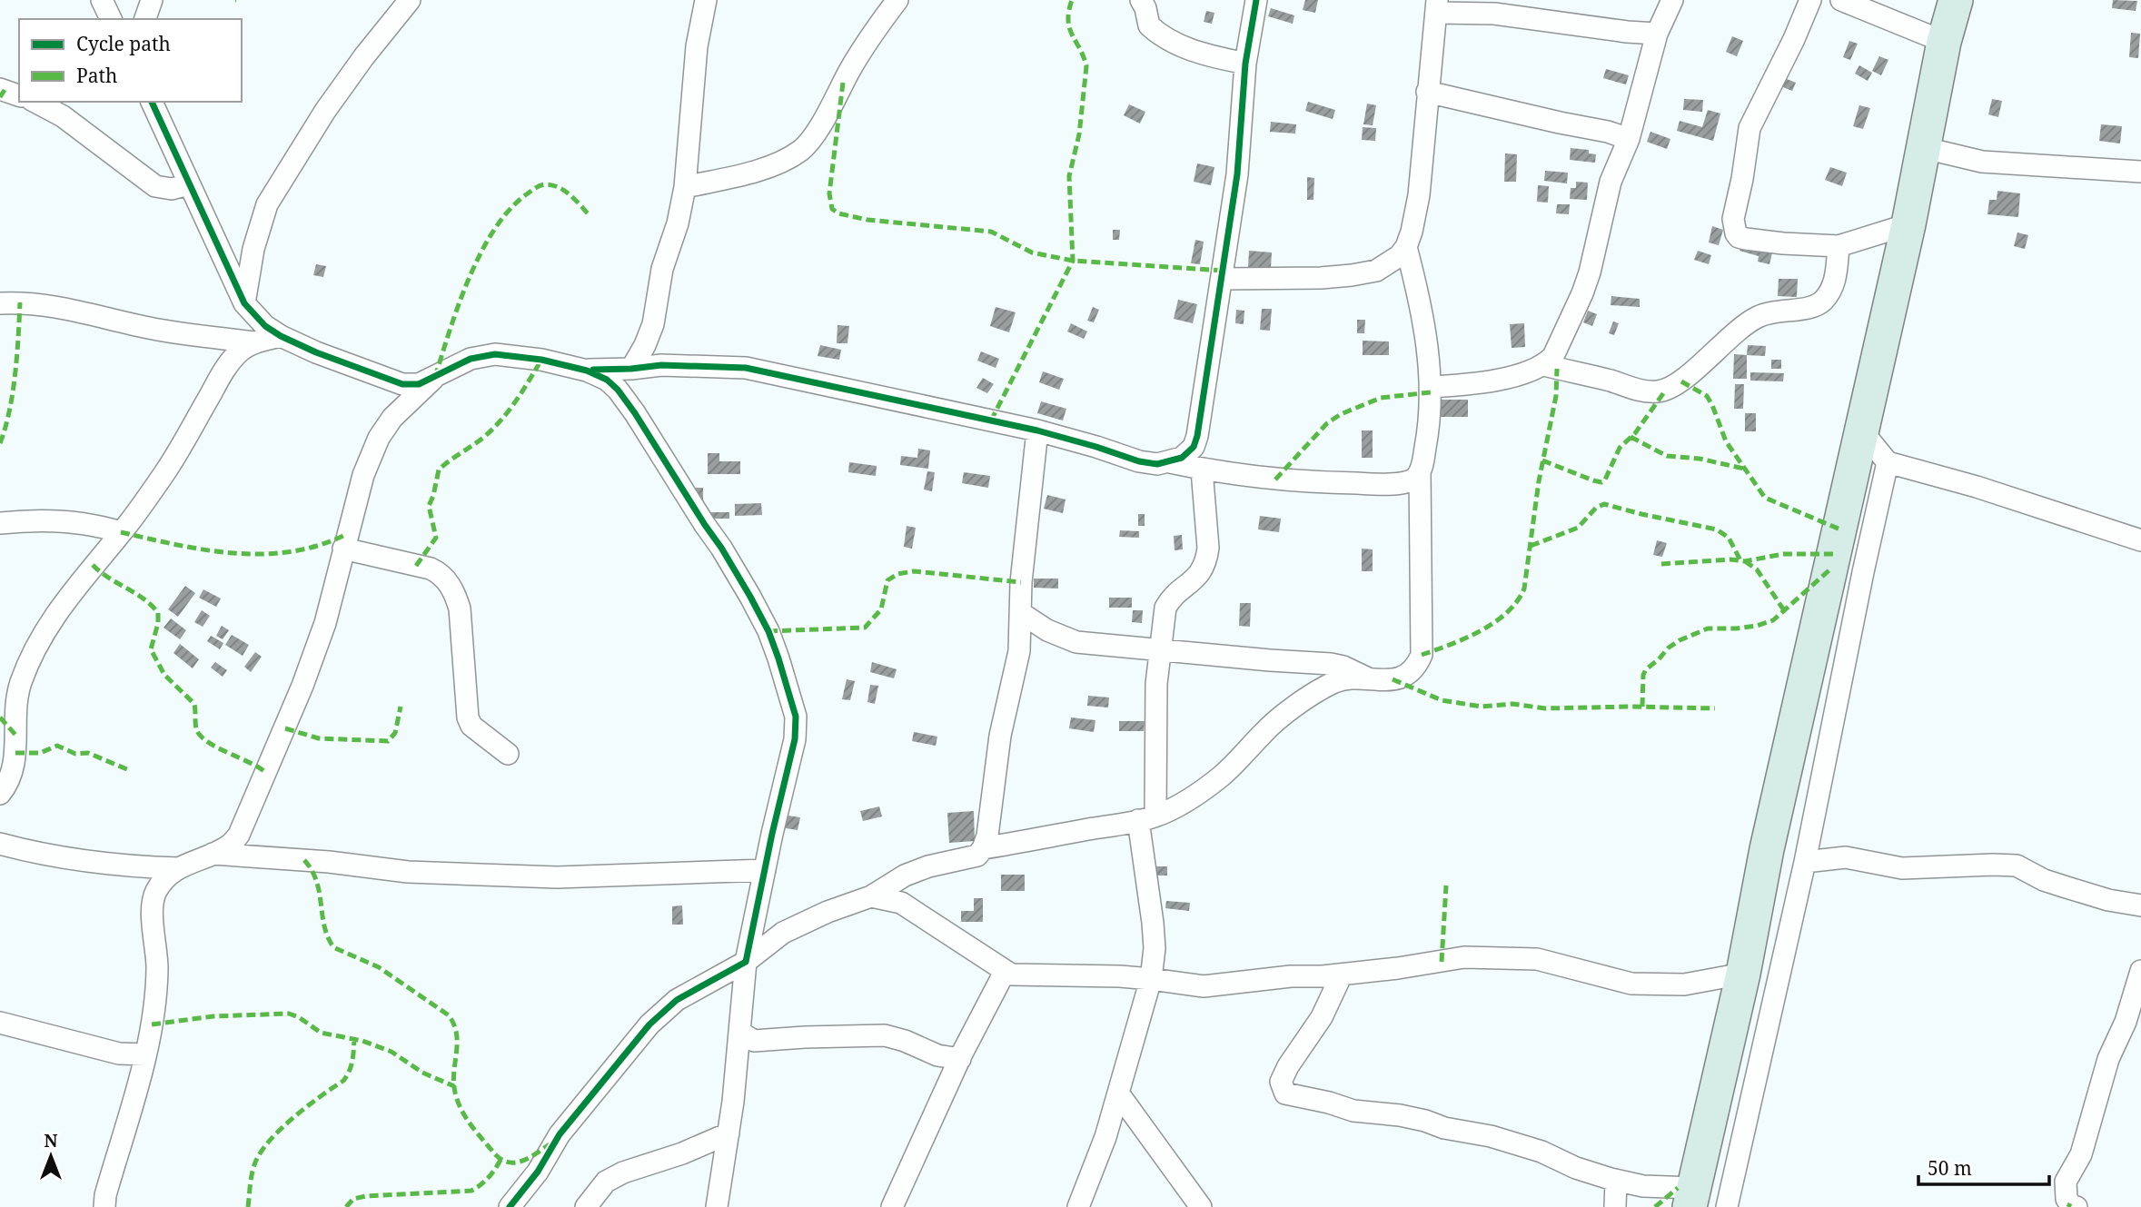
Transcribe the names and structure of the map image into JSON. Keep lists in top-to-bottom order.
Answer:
{
  "legend": ["Cycle path", "Path"],
  "scale_bar": "50 m",
  "north": "top"
}
